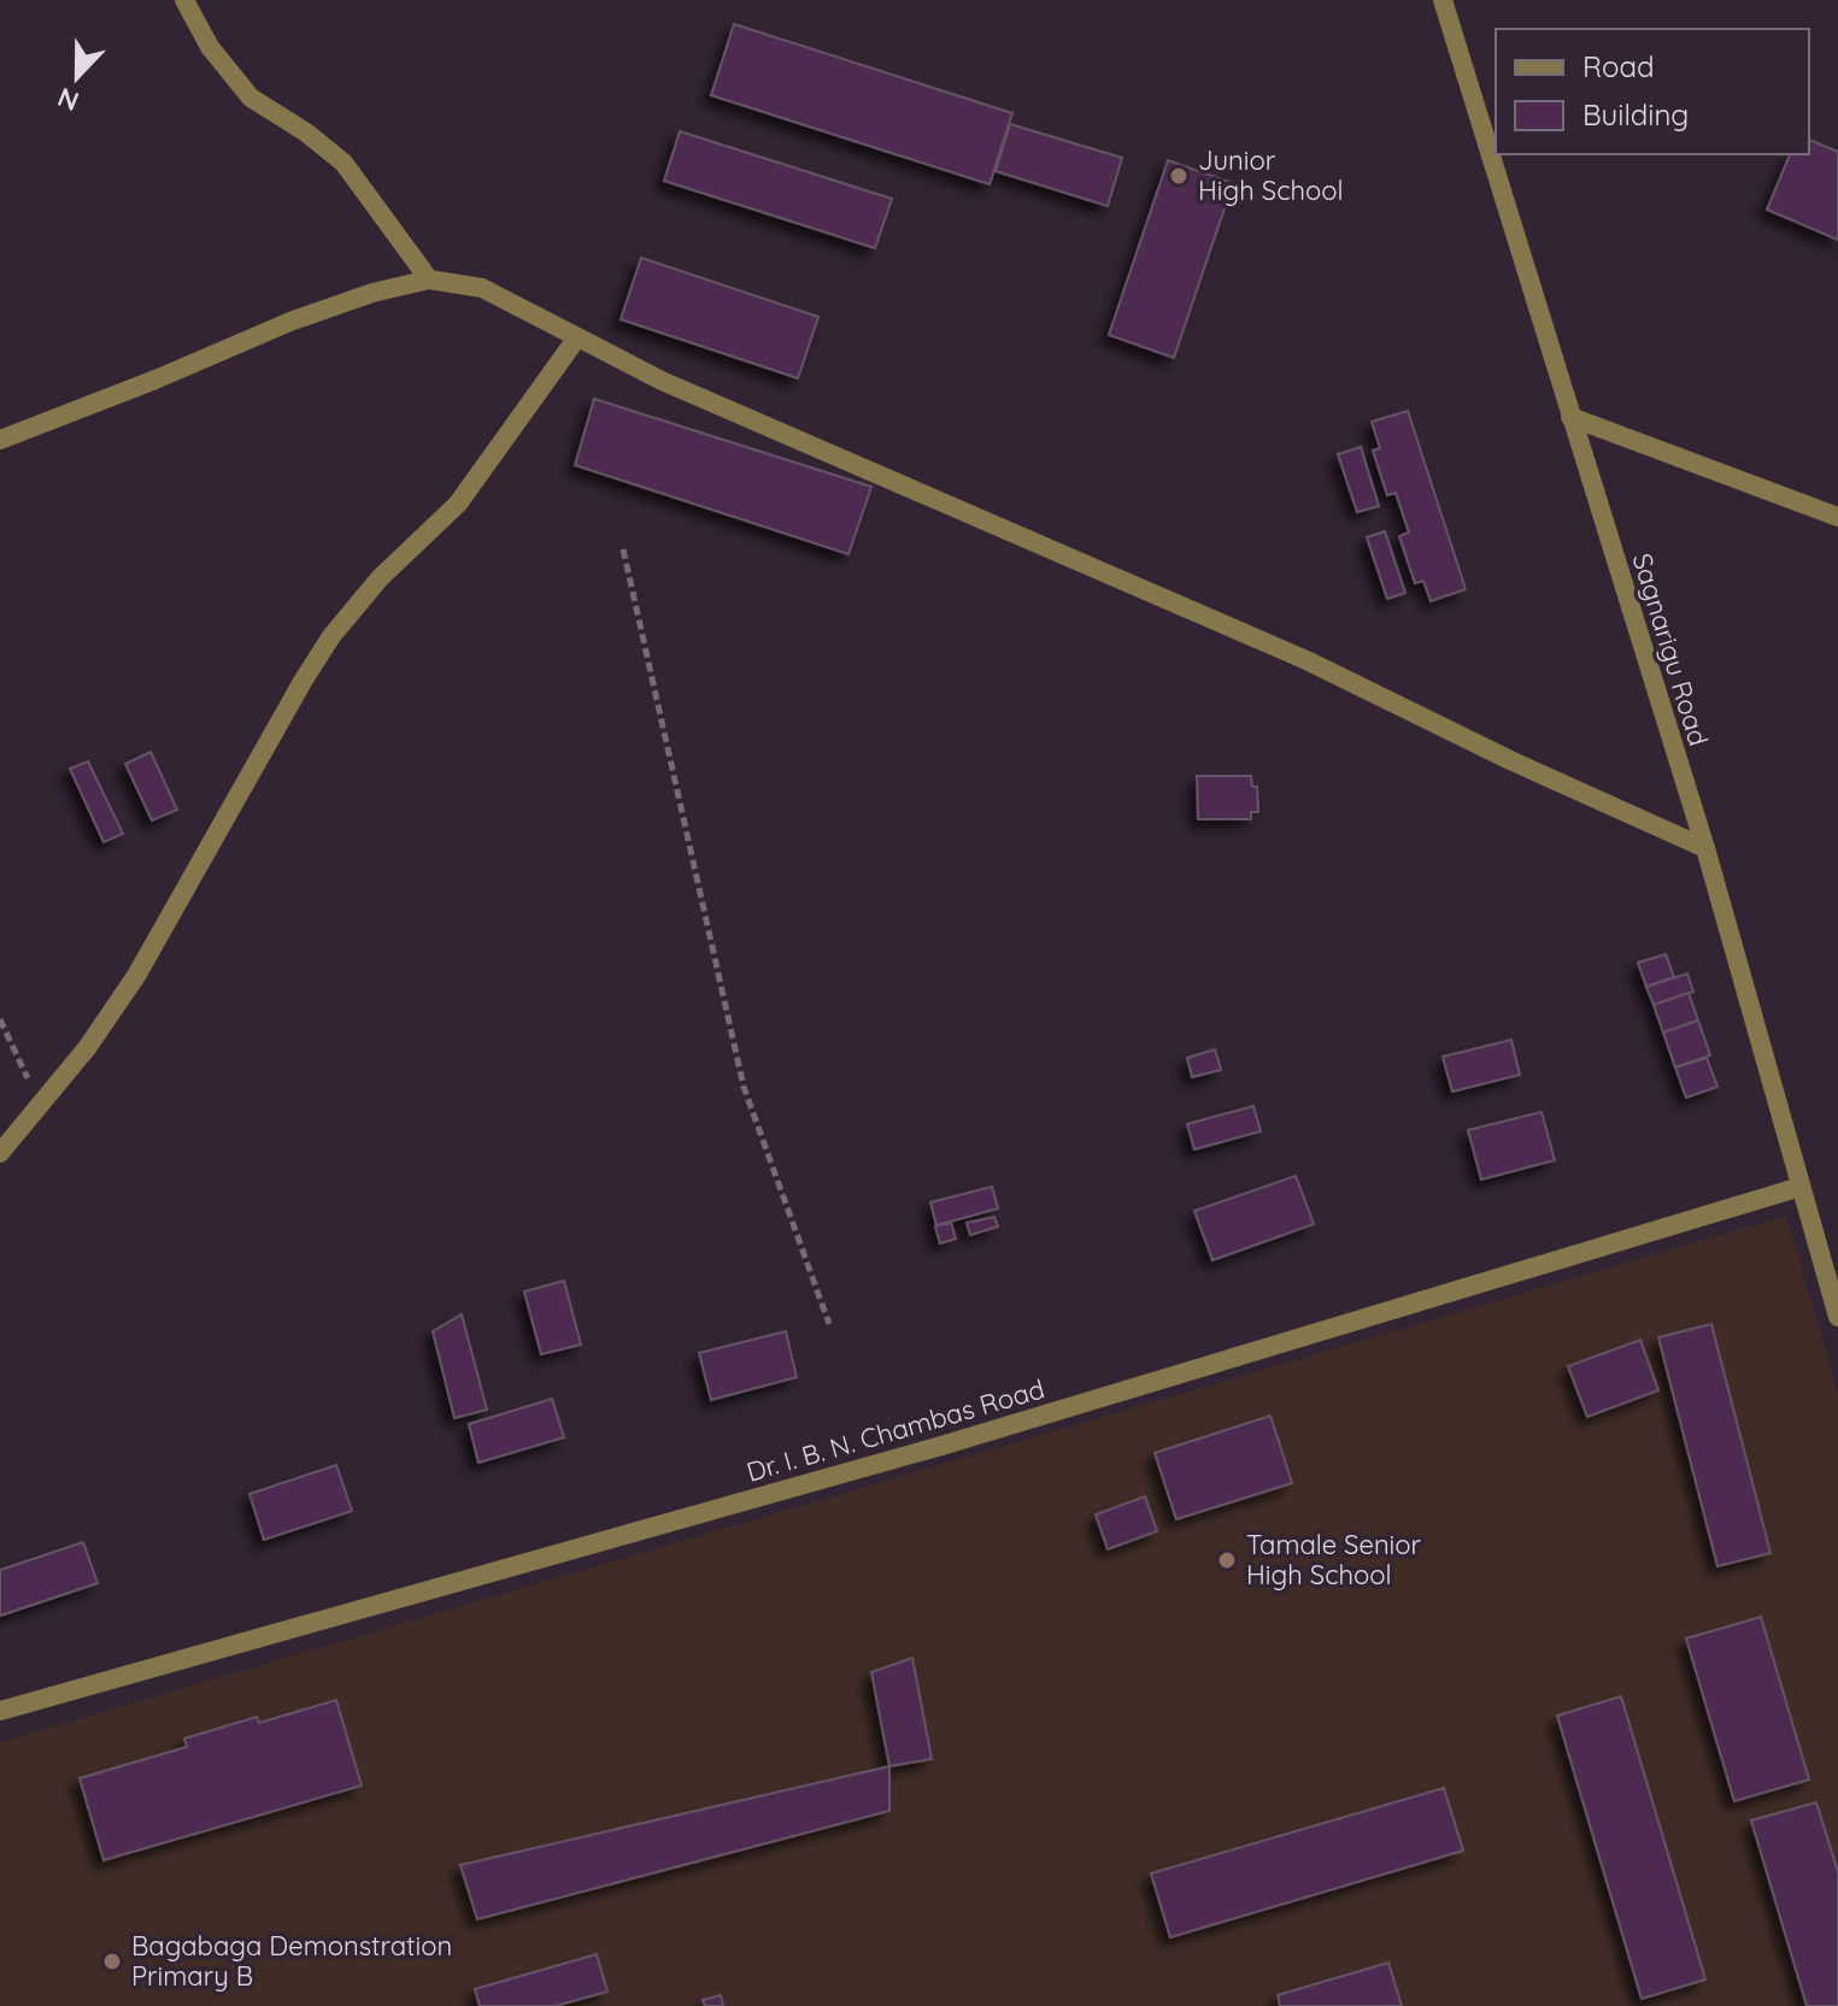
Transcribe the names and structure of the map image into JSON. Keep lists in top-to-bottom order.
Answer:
{
  "streets": {
    "street": ["Sagnarigu Road", "Dr. I. B. N. Chambas Road"]
  },
  "crossings": [
    ["Sagnarigu Road", "Dr. I. B. N. Chambas Road"]
  ],
  "places": ["Junior High School", "Tamale Senior High School", "Bagabaga Demonstration Primary B"],
  "legend": ["Road", "Building"],
  "north": "bottom"
}
